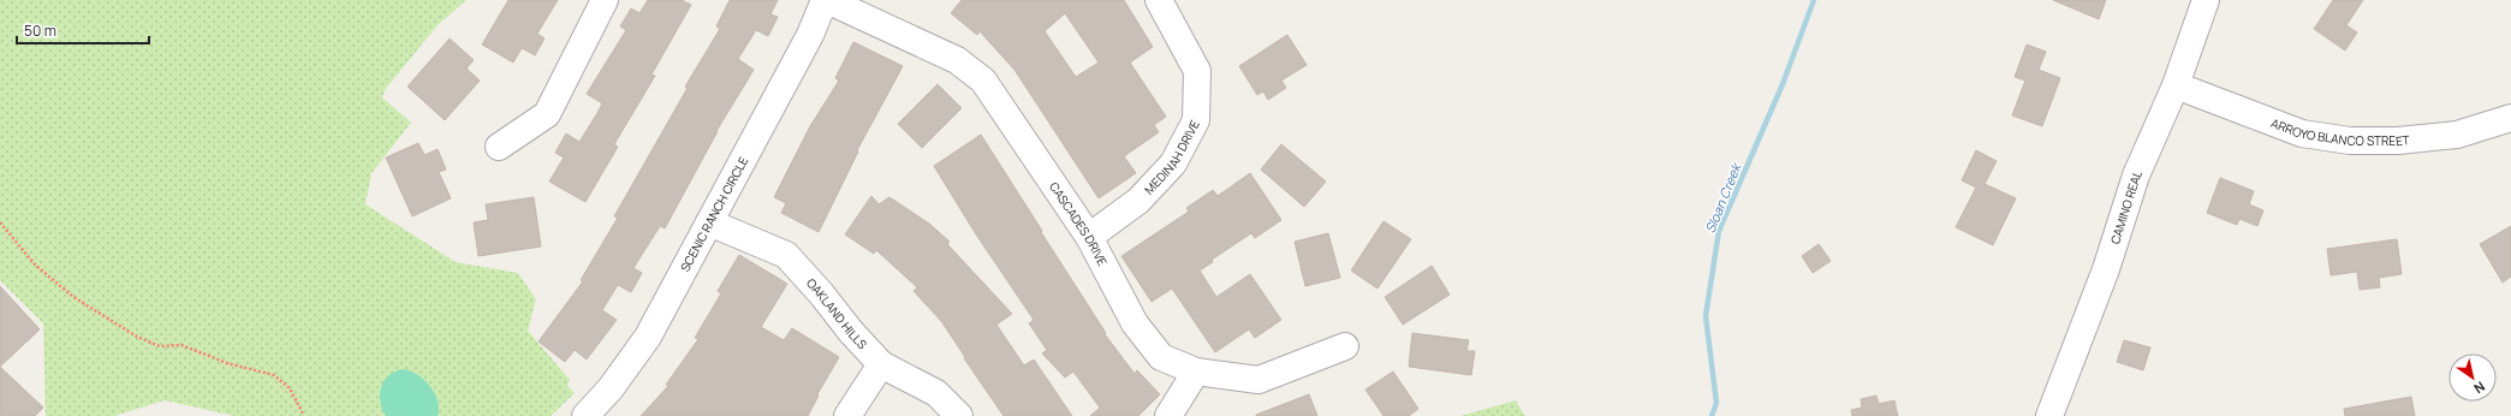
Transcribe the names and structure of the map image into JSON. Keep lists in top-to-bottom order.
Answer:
{
  "streets": {
    "street": [
      "ARROYO BLANCO STREET",
      "MEDINAH DRIVE",
      "CAMINO REAL",
      "SCENIC RANCH CIRCLE",
      "CASCADES DRIVE",
      "OAKLAND HILLS"
    ]
  },
  "crossings": [
    ["ARROYO BLANCO STREET", "CAMINO REAL"],
    ["MEDINAH DRIVE", "CASCADES DRIVE"],
    ["SCENIC RANCH CIRCLE", "CASCADES DRIVE"],
    ["SCENIC RANCH CIRCLE", "OAKLAND HILLS"]
  ],
  "water": ["Sloan Creek"],
  "scale_bar": "50 m",
  "north": "bottom right"
}
